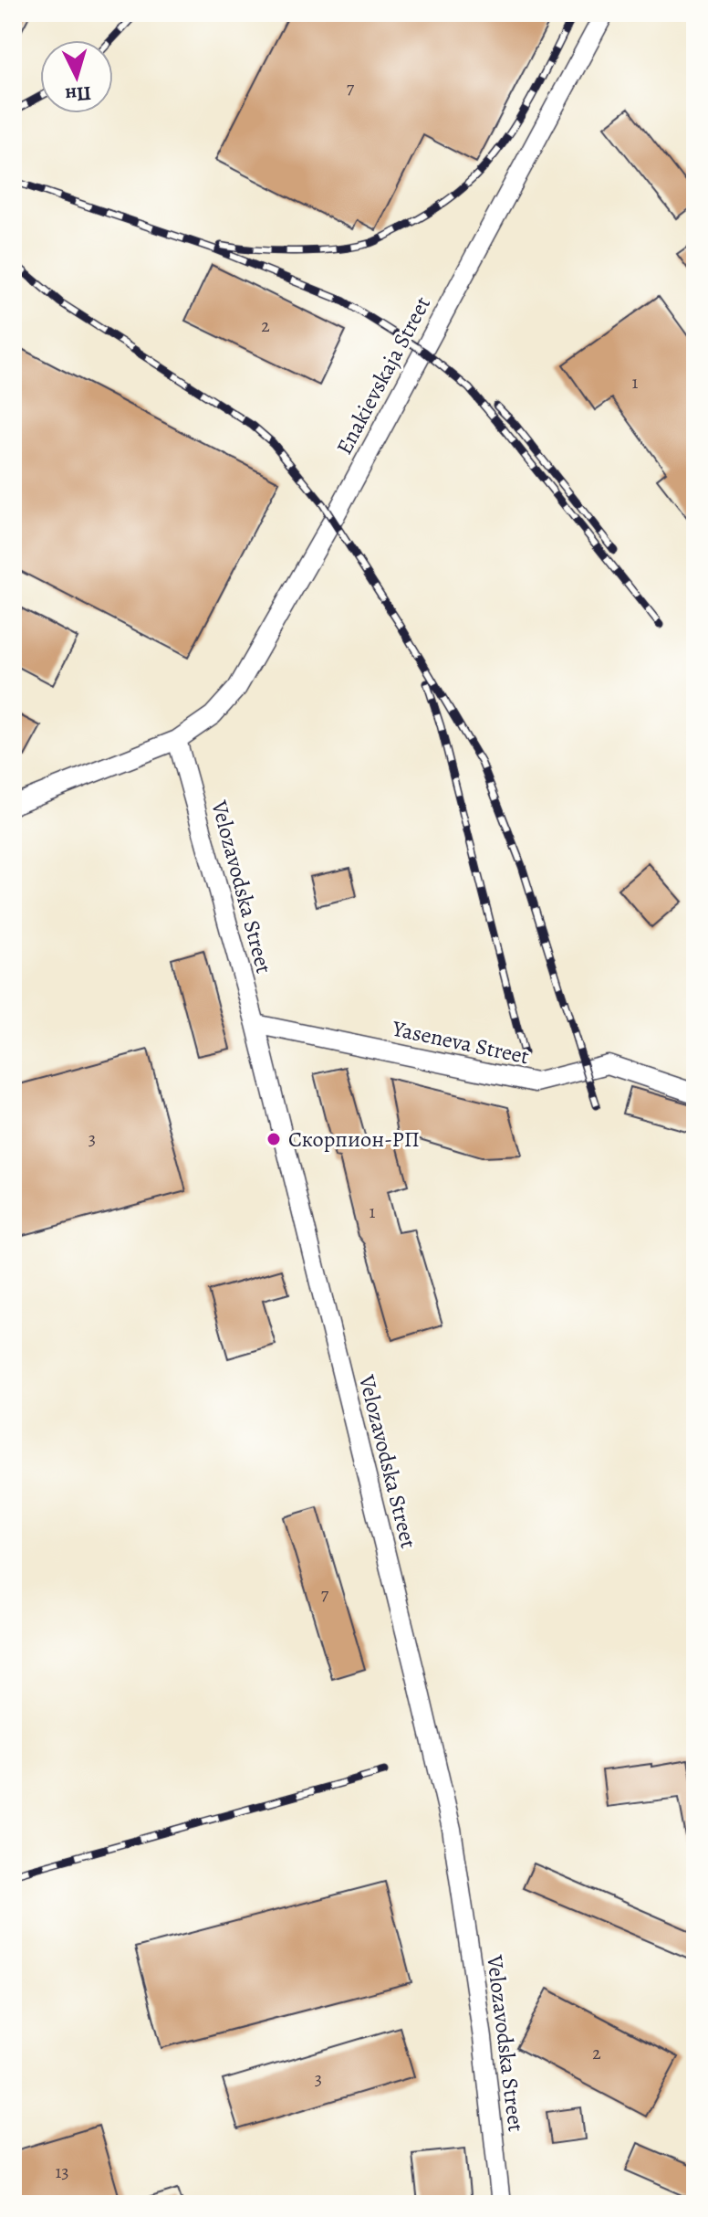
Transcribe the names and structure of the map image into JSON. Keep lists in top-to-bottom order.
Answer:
{
  "streets": {
    "street": ["Enakievskaja Street", "Velozavodska Street", "Yaseneva Street"]
  },
  "crossings": [
    ["Enakievskaja Street", "Velozavodska Street"],
    ["Velozavodska Street", "Yaseneva Street"]
  ],
  "places": ["Скорпион-РП"],
  "house_numbers": [
    "7",
    "2",
    "1",
    "3",
    "1",
    "7",
    "2",
    "3",
    "13"
  ],
  "north": "bottom"
}
